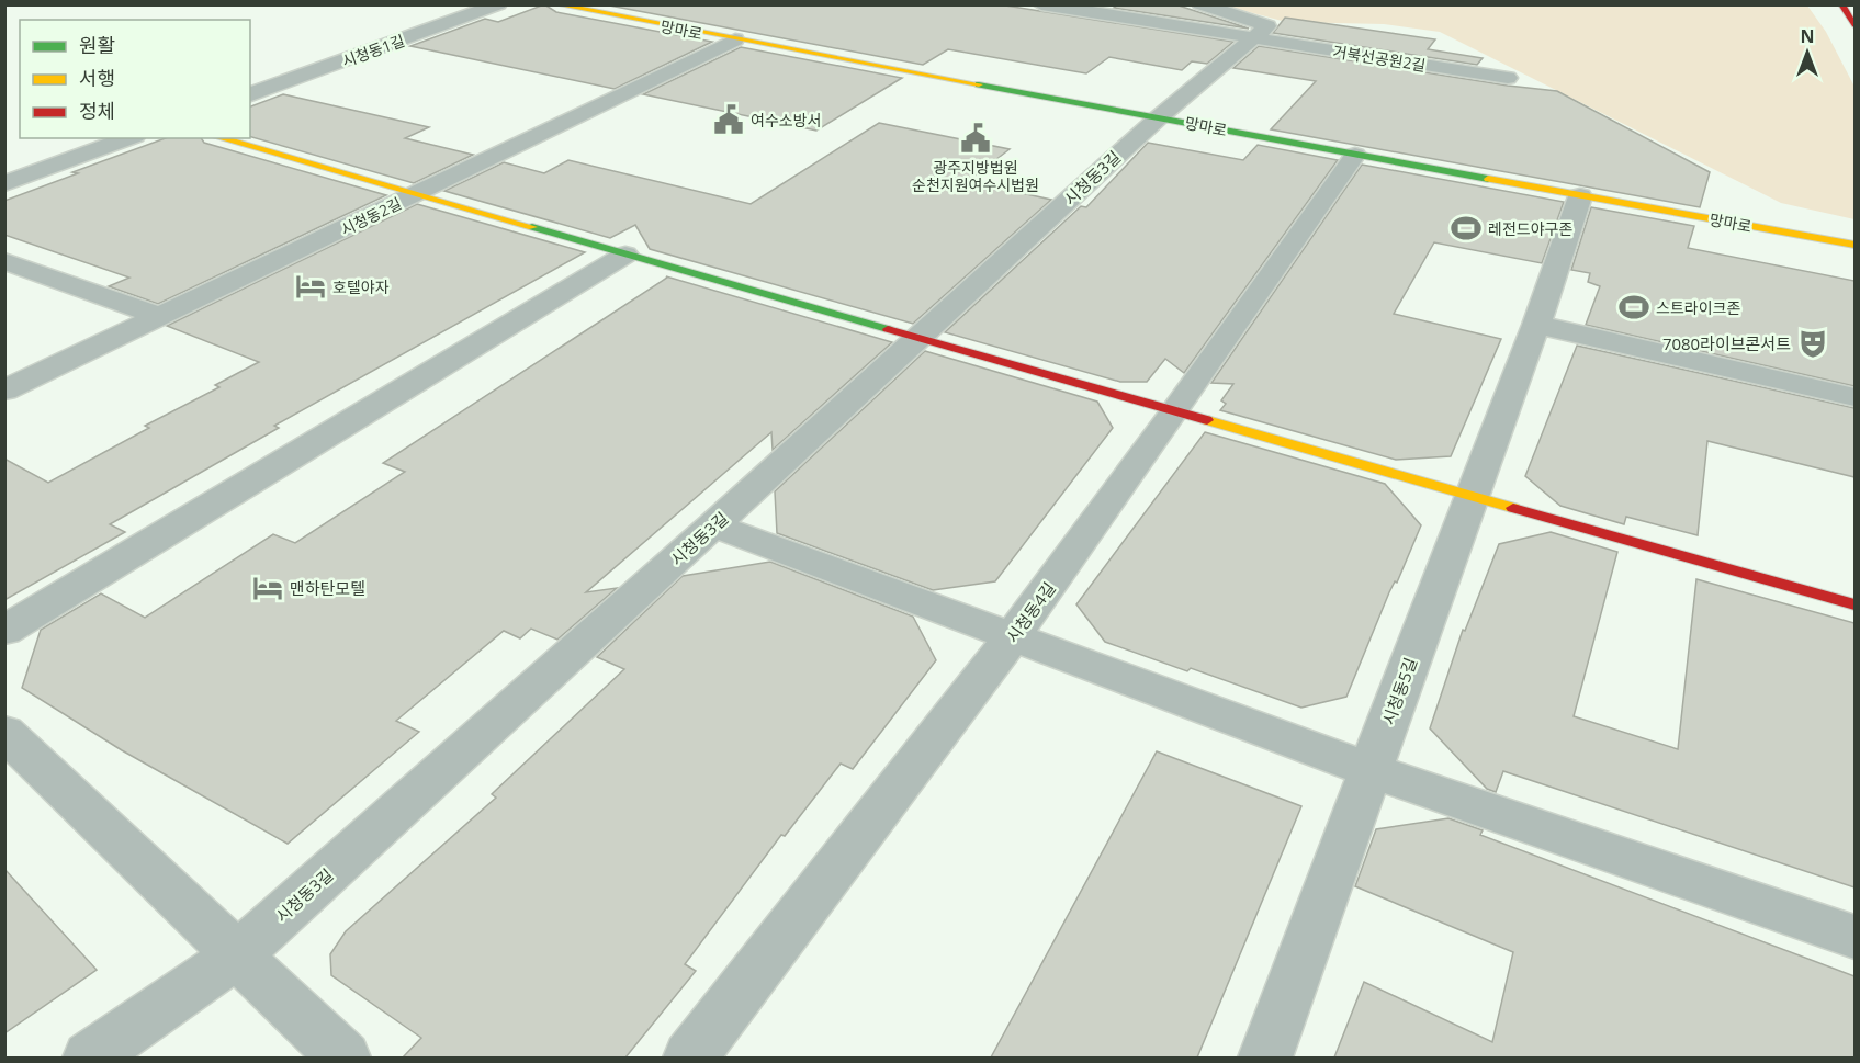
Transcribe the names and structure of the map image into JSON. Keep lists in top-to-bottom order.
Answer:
{
  "streets": {
    "street": [
      "망마로",
      "시청동1길",
      "거북선공원2길",
      "시청동3길",
      "시청동2길",
      "시청동4길",
      "시청동5길"
    ]
  },
  "crossings": [
    ["망마로", "시청동3길"],
    ["망마로", "시청동2길"],
    ["망마로", "시청동4길"],
    ["망마로", "시청동5길"]
  ],
  "places": {
    "public building": ["여수소방서", "광주지방법원 순천지원여수시법원"],
    "sports": ["레전드야구존", "스트라이크존"],
    "hotel": ["호텔야자", "맨하탄모텔"],
    "theatre": ["7080라이브콘서트"]
  },
  "legend": ["원활", "서행", "정체"],
  "north": "top"
}
